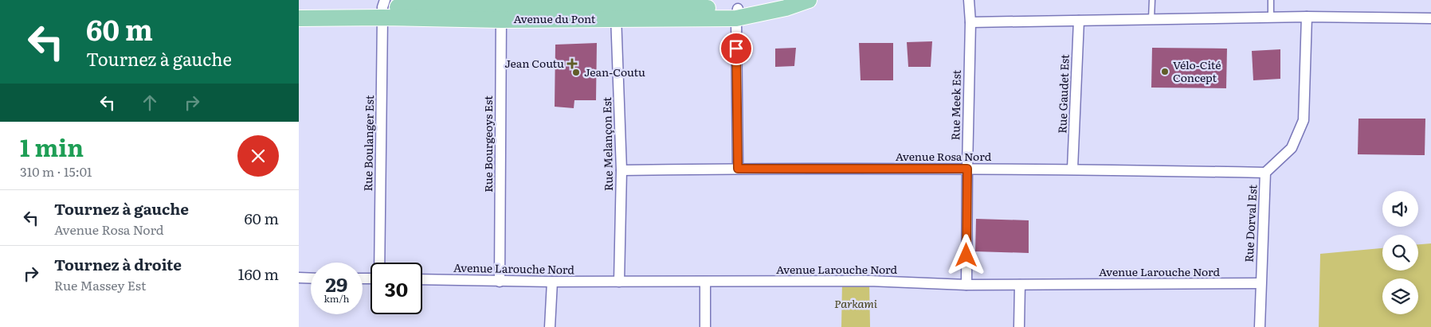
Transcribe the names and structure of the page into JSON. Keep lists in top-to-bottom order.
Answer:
{
  "streets": {
    "main road": ["Avenue du Pont"],
    "street": [
      "Rue Gaudet Est",
      "Rue Meek Est",
      "Rue Boulanger Est",
      "Rue Bourgeoys Est",
      "Rue Melançon Est",
      "Avenue Rosa Nord",
      "Rue Dorval Est",
      "Avenue Larouche Nord"
    ]
  },
  "crossings": [
    ["Avenue du Pont", "Rue Boulanger Est"],
    ["Avenue du Pont", "Rue Bourgeoys Est"],
    ["Avenue du Pont", "Rue Melançon Est"],
    ["Rue Gaudet Est", "Avenue Rosa Nord"],
    ["Rue Meek Est", "Avenue Rosa Nord"],
    ["Rue Meek Est", "Avenue Larouche Nord"],
    ["Rue Bourgeoys Est", "Avenue Larouche Nord"],
    ["Rue Melançon Est", "Avenue Rosa Nord"],
    ["Rue Melançon Est", "Avenue Larouche Nord"],
    ["Avenue Rosa Nord", "Rue Dorval Est"],
    ["Rue Dorval Est", "Avenue Larouche Nord"]
  ],
  "parks": ["Parkami"],
  "places": {
    "health": ["Jean Coutu"],
    "other": ["Vélo-Cité Concept", "Jean-Coutu"]
  },
  "page": {
    "turn": ["60 m", "Tournez à gauche"],
    "heading": ["1 min", "310 m · 15:01"],
    "list": [
      {
        "name": "Tournez à gauche",
        "note": "Avenue Rosa Nord",
        "value": "60 m"
      },
      {
        "name": "Tournez à droite",
        "note": "Rue Massey Est",
        "value": "160 m"
      }
    ],
    "speed": "29 km/h",
    "limit": "30"
  }
}
